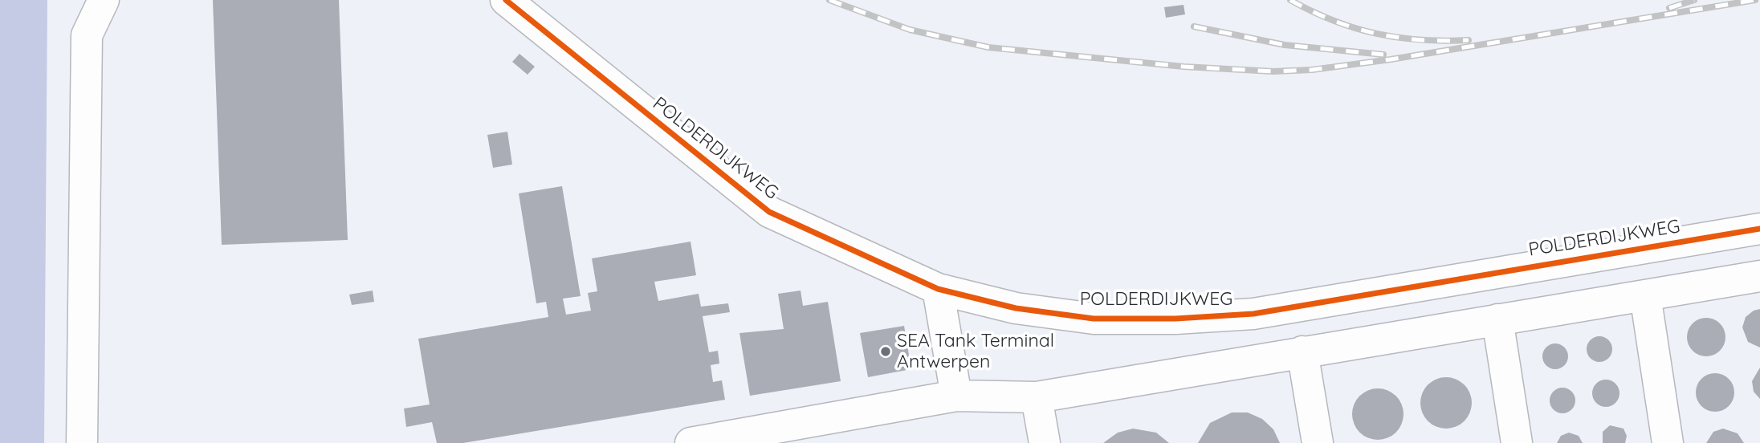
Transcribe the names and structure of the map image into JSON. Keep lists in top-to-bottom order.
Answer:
{
  "streets": {
    "street": ["POLDERDIJKWEG"]
  },
  "places": ["SEA Tank Terminal Antwerpen"]
}
